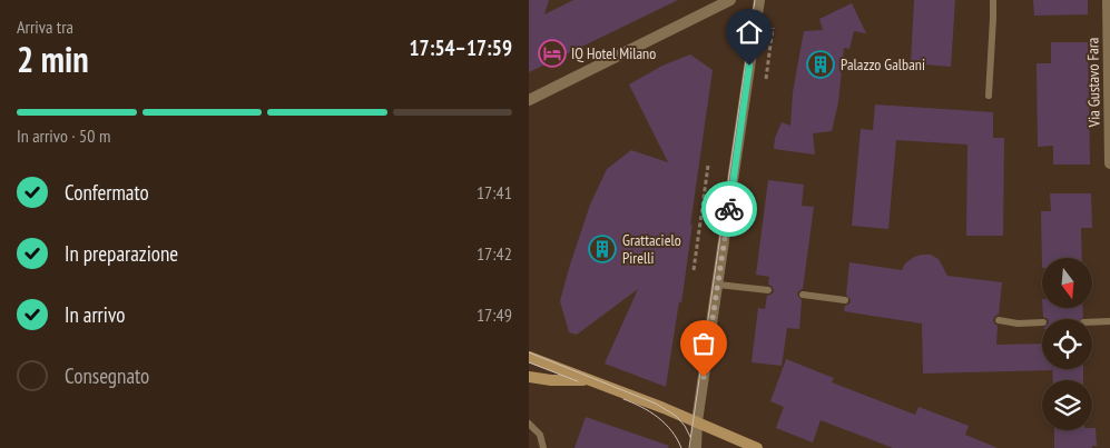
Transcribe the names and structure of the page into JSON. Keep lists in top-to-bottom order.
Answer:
{
  "streets": {
    "street": ["Via Gustavo Fara"]
  },
  "places": {
    "hotel": ["IQ Hotel Milano"],
    "building": ["Palazzo Galbani", "Grattacielo Pirelli"]
  },
  "north": "bottom",
  "page": {
    "heading": ["2 min", "Arriva tra", "17:54–17:59"],
    "bar": "In arrivo · 50 m",
    "list": [
      ["Confermato", "17:41"],
      ["In preparazione", "17:42"],
      ["In arrivo", "17:49"],
      "Consegnato"
    ]
  }
}
